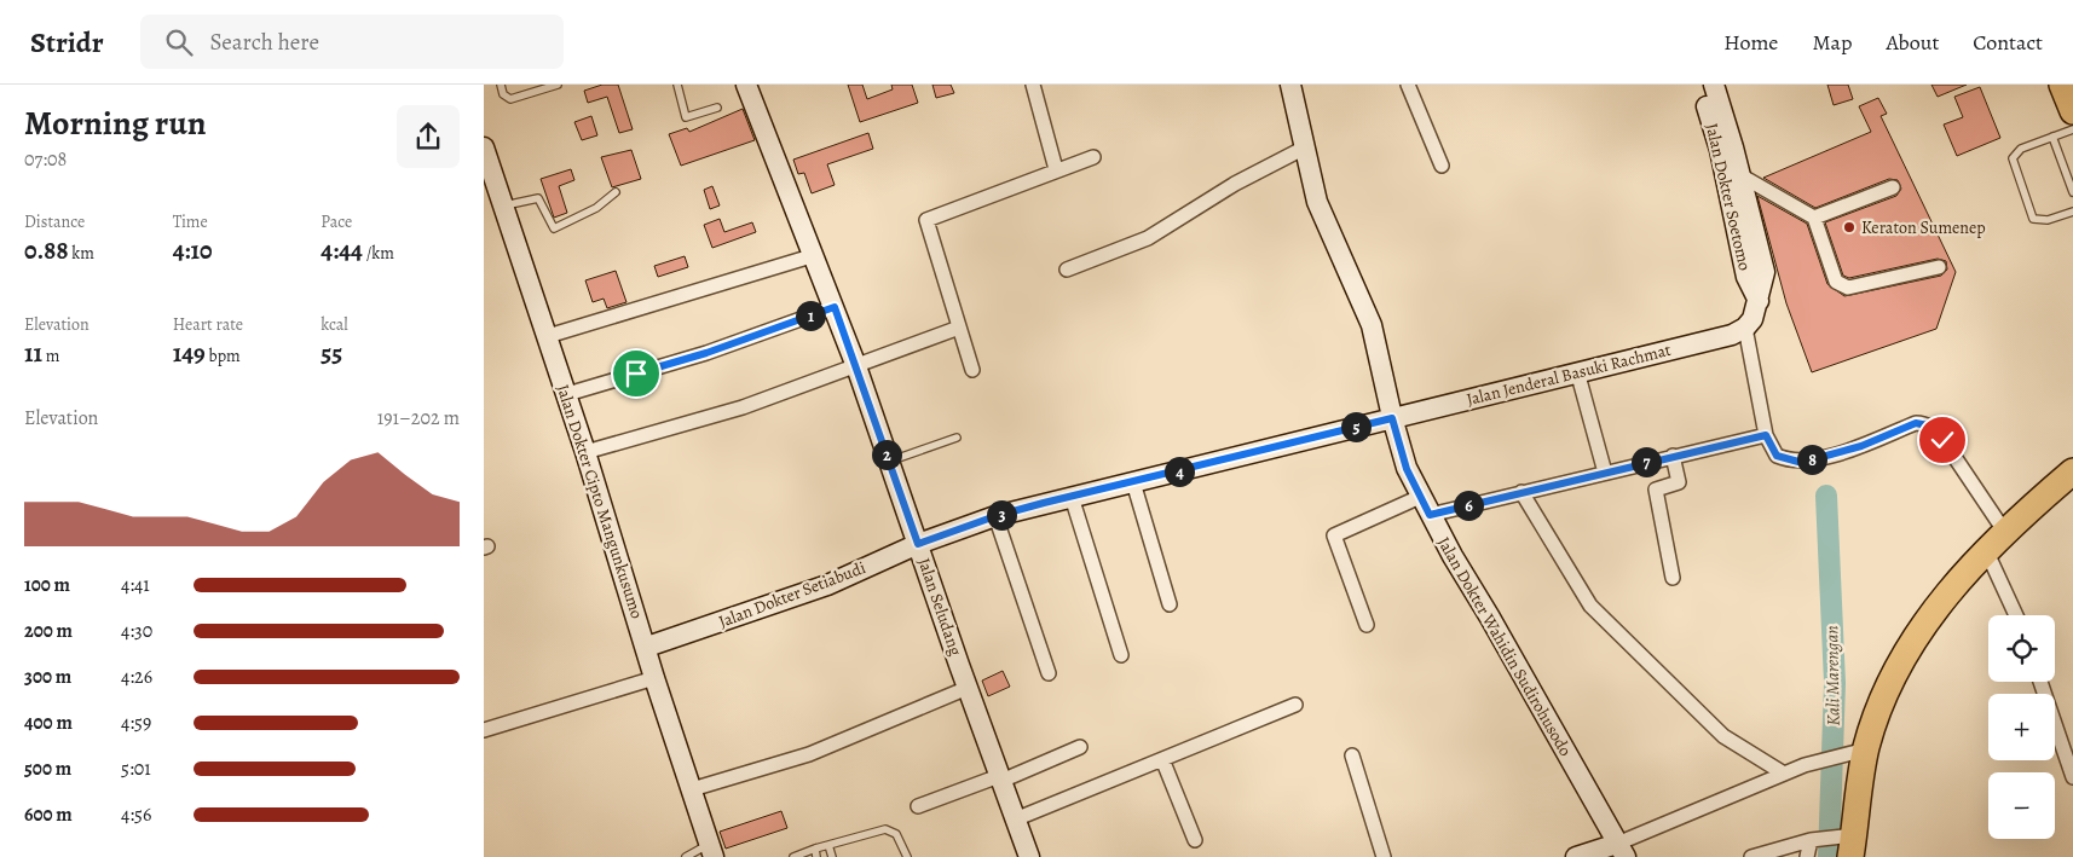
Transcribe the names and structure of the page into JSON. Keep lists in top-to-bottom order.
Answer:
{
  "streets": {
    "street": [
      "Jalan Dokter Soetomo",
      "Jalan Jenderal Basuki Rachmat",
      "Jalan Dokter Cipto Mangunkusumo",
      "Jalan Dokter Setiabudi",
      "Jalan Seludang",
      "Jalan Dokter Wahidin Sudirohusodo"
    ]
  },
  "crossings": [
    ["Jalan Dokter Soetomo", "Jalan Jenderal Basuki Rachmat"],
    ["Jalan Jenderal Basuki Rachmat", "Jalan Dokter Setiabudi"],
    ["Jalan Jenderal Basuki Rachmat", "Jalan Dokter Wahidin Sudirohusodo"],
    ["Jalan Dokter Cipto Mangunkusumo", "Jalan Dokter Setiabudi"],
    ["Jalan Dokter Setiabudi", "Jalan Seludang"],
    ["Jalan Dokter Setiabudi", "Jalan Dokter Wahidin Sudirohusodo"]
  ],
  "water": ["Kali Marengan"],
  "places": ["Keraton Sumenep"],
  "page": {
    "header": "Stridr",
    "search": "Search here",
    "nav": [
      "Home",
      "Map",
      "About",
      "Contact"
    ],
    "heading": ["Morning run", "07:08"],
    "stats": [
      ["Distance", "0.88 km"],
      ["Time", "4:10"],
      ["Pace", "4:44 /km"],
      ["Elevation", "11 m"],
      ["Heart rate", "149 bpm"],
      ["kcal", "55"]
    ],
    "pins": [
      "1",
      "5",
      "2",
      "8",
      "7",
      "4",
      "6",
      "3"
    ],
    "chart": ["Elevation", "191–202 m"],
    "list": [
      {
        "name": "100 m",
        "note": "4:41"
      },
      {
        "name": "200 m",
        "note": "4:30"
      },
      {
        "name": "300 m",
        "note": "4:26"
      },
      {
        "name": "400 m",
        "note": "4:59"
      },
      {
        "name": "500 m",
        "note": "5:01"
      },
      {
        "name": "600 m",
        "note": "4:56"
      }
    ],
    "map_buttons": ["+", "−"]
  }
}
